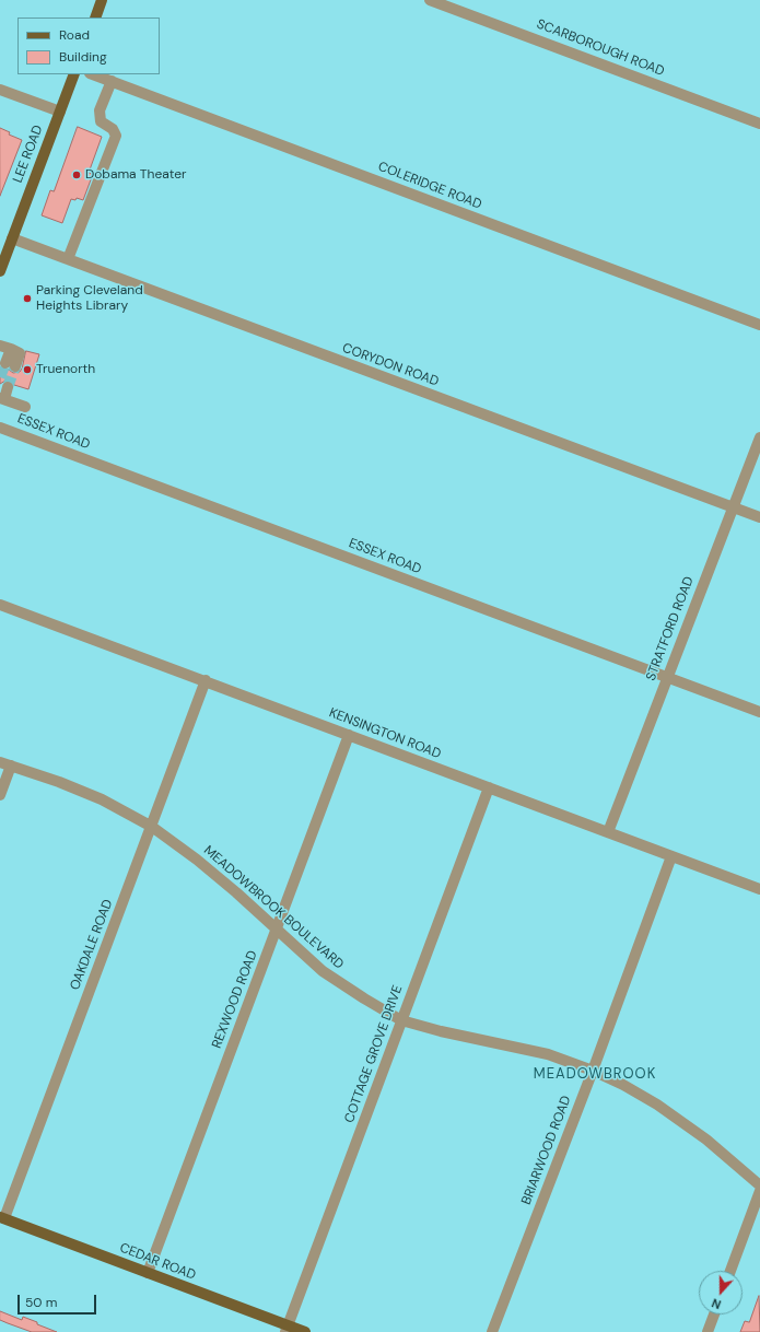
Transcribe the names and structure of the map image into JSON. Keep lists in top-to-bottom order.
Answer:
{
  "streets": {
    "main road": ["LEE ROAD", "CEDAR ROAD"],
    "street": [
      "SCARBOROUGH ROAD",
      "COLERIDGE ROAD",
      "CORYDON ROAD",
      "ESSEX ROAD",
      "STRATFORD ROAD",
      "KENSINGTON ROAD",
      "MEADOWBROOK BOULEVARD",
      "OAKDALE ROAD",
      "REXWOOD ROAD",
      "COTTAGE GROVE DRIVE",
      "BRIARWOOD ROAD"
    ]
  },
  "crossings": [
    ["LEE ROAD", "CORYDON ROAD"],
    ["CORYDON ROAD", "STRATFORD ROAD"],
    ["ESSEX ROAD", "STRATFORD ROAD"],
    ["STRATFORD ROAD", "KENSINGTON ROAD"],
    ["KENSINGTON ROAD", "OAKDALE ROAD"],
    ["KENSINGTON ROAD", "REXWOOD ROAD"],
    ["KENSINGTON ROAD", "COTTAGE GROVE DRIVE"],
    ["KENSINGTON ROAD", "BRIARWOOD ROAD"],
    ["MEADOWBROOK BOULEVARD", "OAKDALE ROAD"],
    ["MEADOWBROOK BOULEVARD", "REXWOOD ROAD"],
    ["MEADOWBROOK BOULEVARD", "COTTAGE GROVE DRIVE"],
    ["MEADOWBROOK BOULEVARD", "BRIARWOOD ROAD"],
    ["OAKDALE ROAD", "CEDAR ROAD"],
    ["REXWOOD ROAD", "CEDAR ROAD"],
    ["COTTAGE GROVE DRIVE", "CEDAR ROAD"]
  ],
  "districts": ["MEADOWBROOK"],
  "places": ["Dobama Theater", "Parking Cleveland Heights Library", "Truenorth"],
  "legend": ["Road", "Building"],
  "scale_bar": "50 m",
  "north": "bottom"
}
